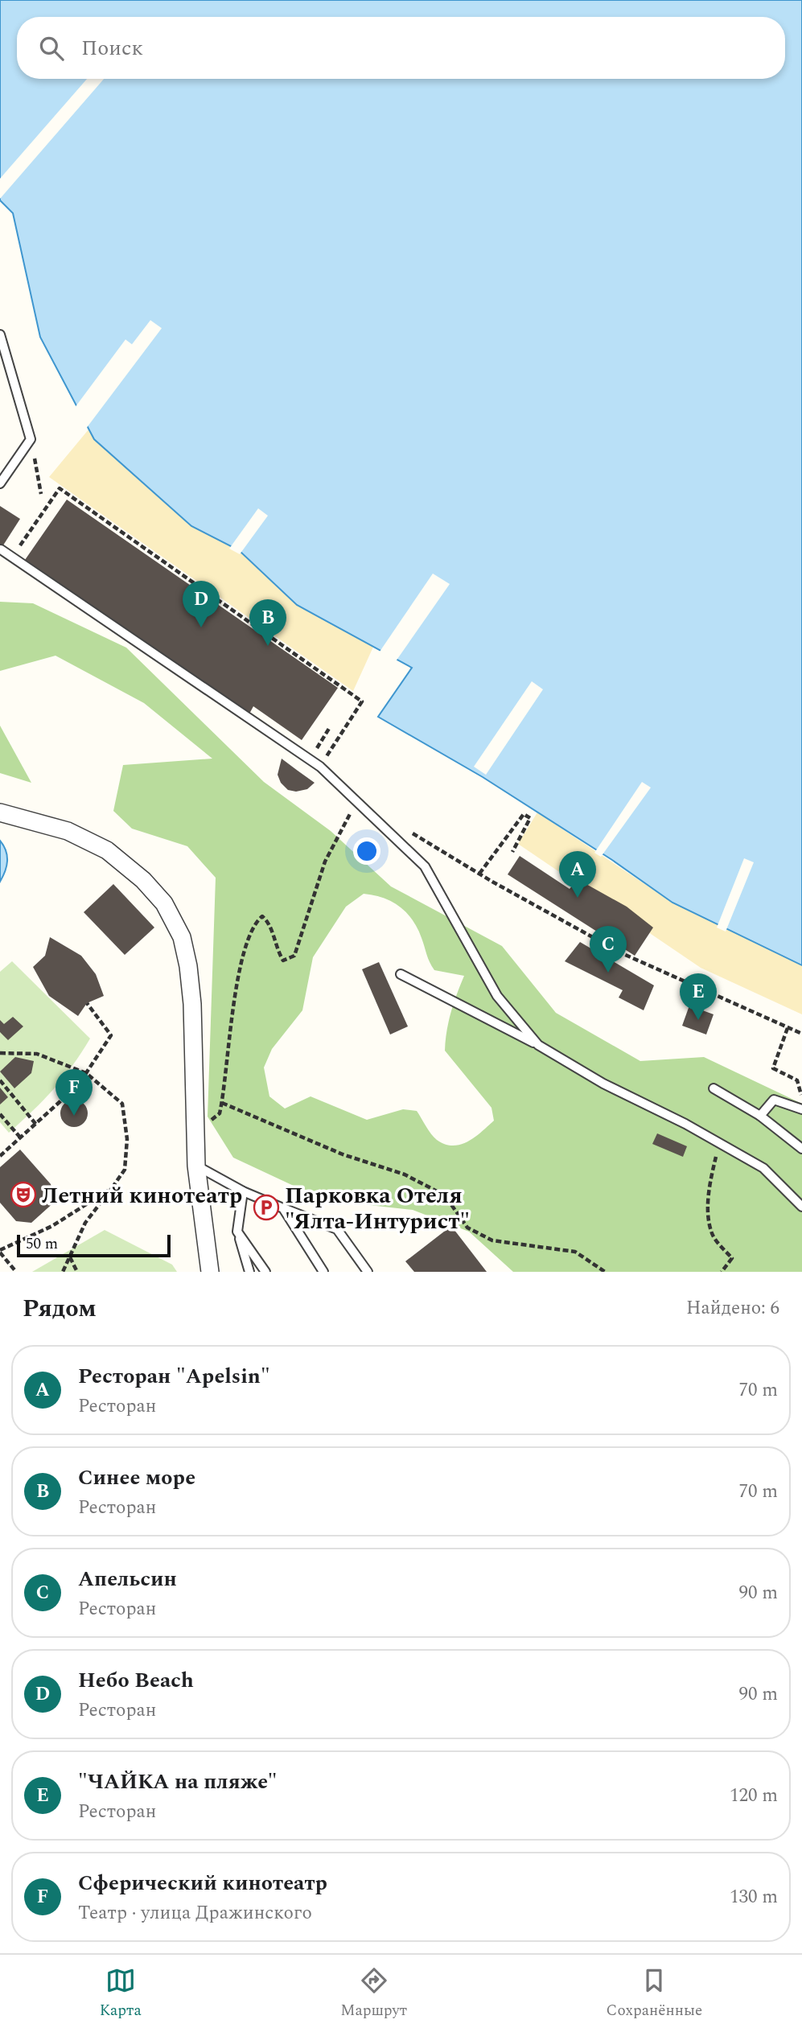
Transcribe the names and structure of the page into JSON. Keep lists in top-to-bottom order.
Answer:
{
  "places": {
    "theatre": ["Летний кинотеатр"],
    "parking": ["Парковка Отеля \"Ялта-Интурист\""]
  },
  "scale_bar": "50 m",
  "page": {
    "search": "Поиск",
    "pins": [
      "D",
      "B",
      "A",
      "C",
      "E",
      "F"
    ],
    "scale": "50 m",
    "heading": ["Рядом", "Найдено: 6"],
    "list": [
      {
        "mark": "A",
        "name": "Ресторан \"Apelsin\"",
        "note": "Ресторан",
        "value": "70 m"
      },
      {
        "mark": "B",
        "name": "Синее море",
        "note": "Ресторан",
        "value": "70 m"
      },
      {
        "mark": "C",
        "name": "Апельсин",
        "note": "Ресторан",
        "value": "90 m"
      },
      {
        "mark": "D",
        "name": "Небо Beach",
        "note": "Ресторан",
        "value": "90 m"
      },
      {
        "mark": "E",
        "name": "\"ЧАЙКА на пляже\"",
        "note": "Ресторан",
        "value": "120 m"
      },
      {
        "mark": "F",
        "name": "Сферический кинотеатр",
        "note": "Театр · улица Дражинского",
        "value": "130 m"
      }
    ],
    "nav": ["Карта", "Маршрут", "Сохранённые"]
  }
}
